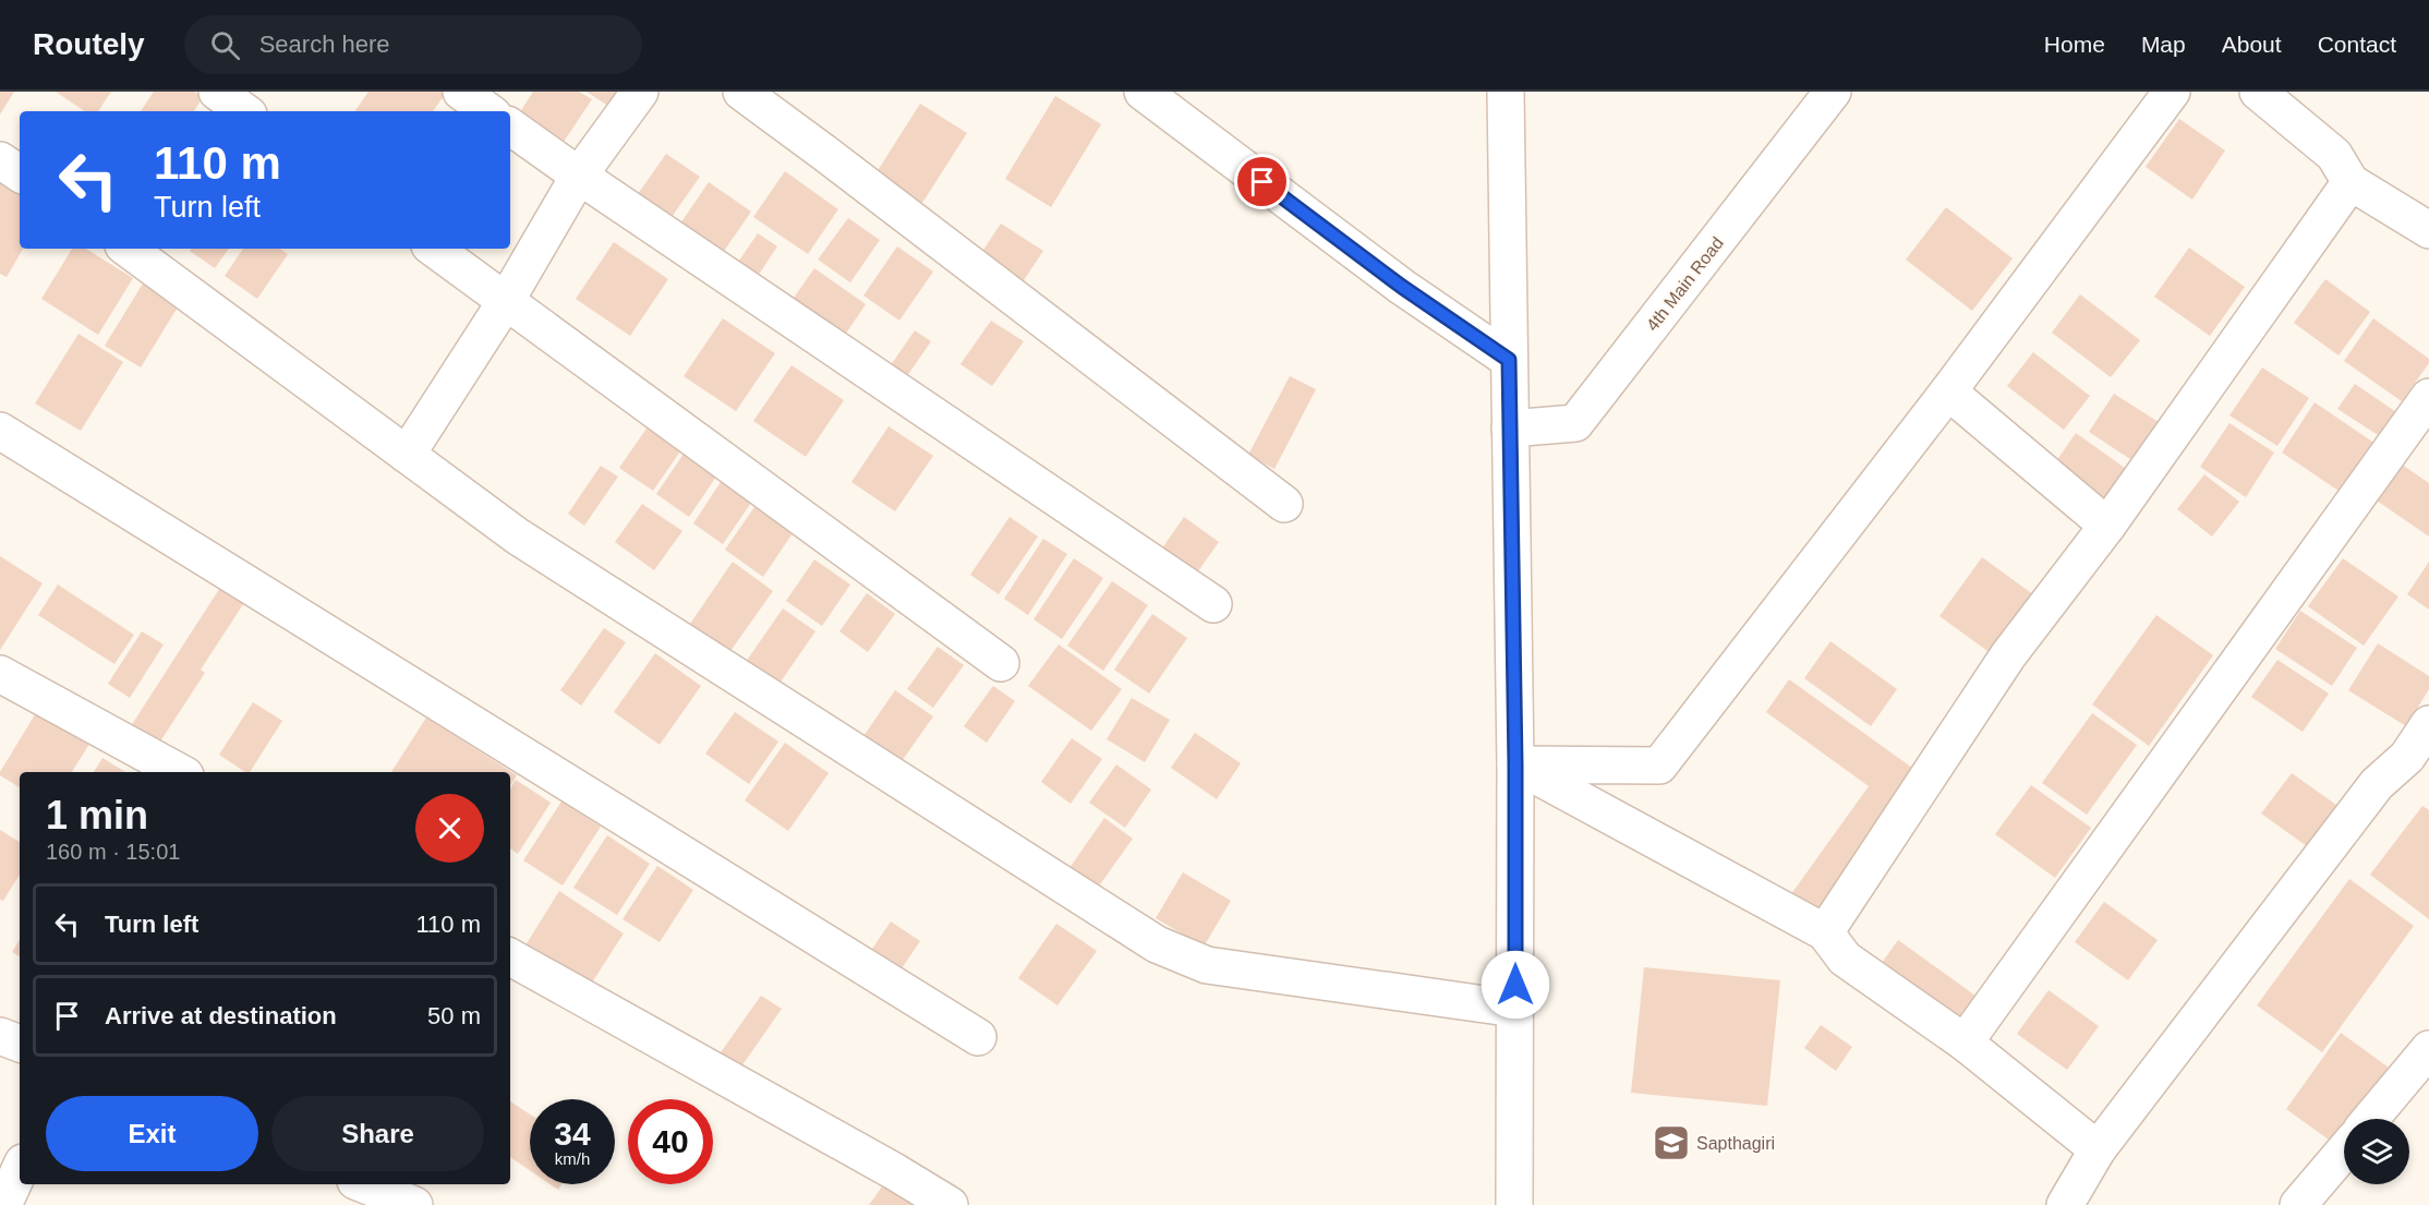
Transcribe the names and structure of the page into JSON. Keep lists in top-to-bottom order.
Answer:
{
  "streets": {
    "street": ["4th Main Road"]
  },
  "places": {
    "school or university": ["Sapthagiri"]
  },
  "page": {
    "header": "Routely",
    "search": "Search here",
    "nav": [
      "Home",
      "Map",
      "About",
      "Contact"
    ],
    "turn": ["110 m", "Turn left"],
    "heading": ["1 min", "160 m · 15:01"],
    "list": [
      {
        "name": "Turn left",
        "value": "110 m"
      },
      {
        "name": "Arrive at destination",
        "value": "50 m"
      }
    ],
    "buttons": ["Exit", "Share"],
    "speed": "34 km/h",
    "limit": "40"
  }
}
